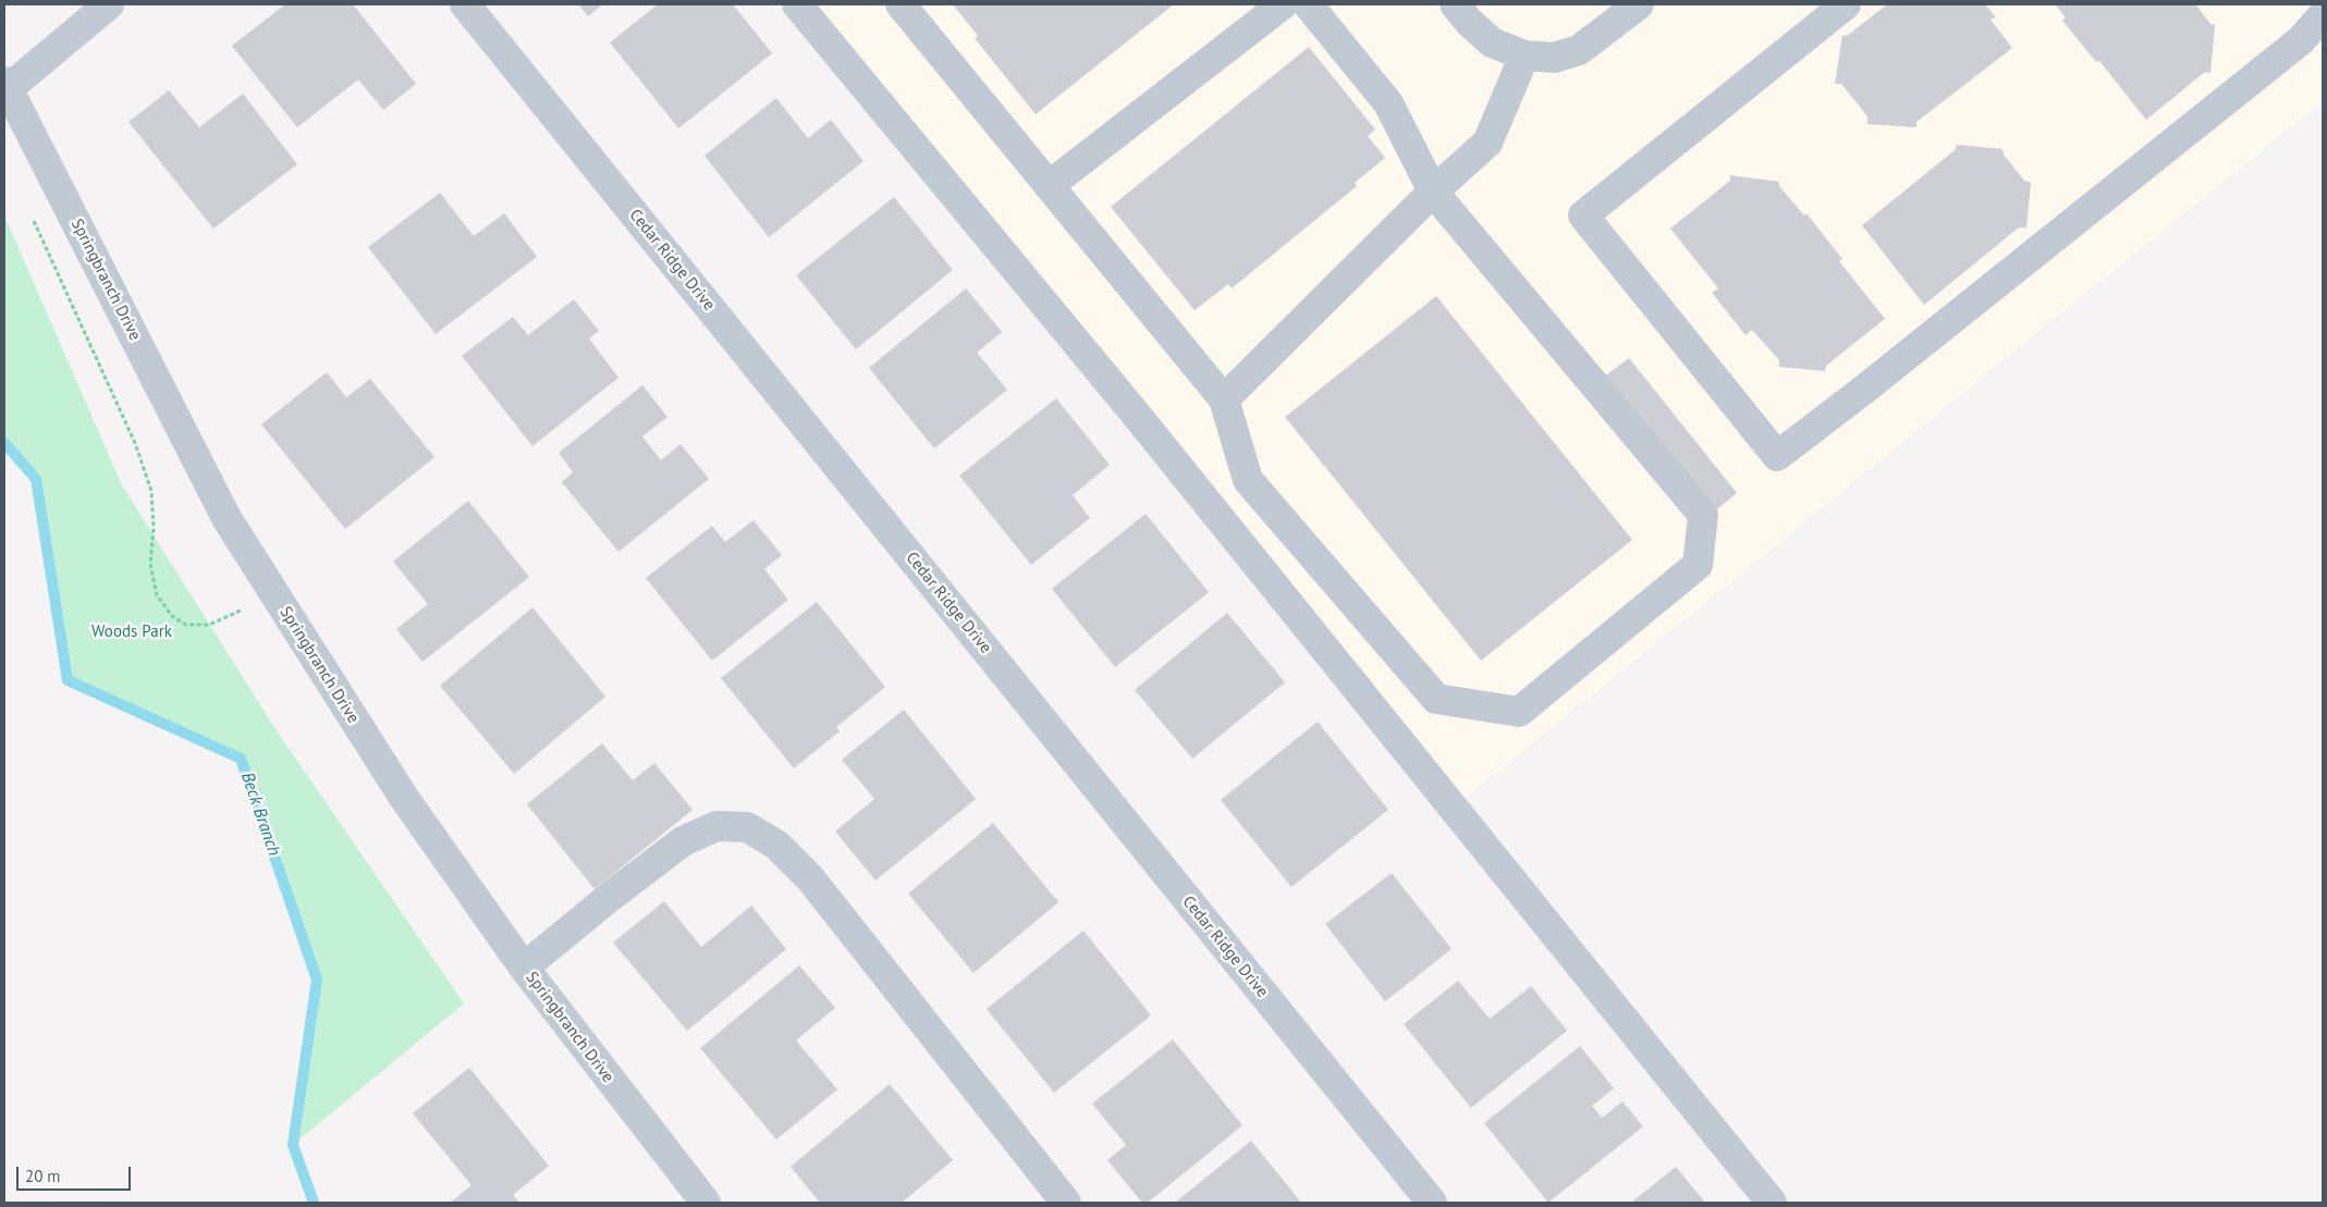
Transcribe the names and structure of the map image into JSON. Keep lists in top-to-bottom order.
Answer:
{
  "streets": {
    "street": ["Cedar Ridge Drive", "Springbranch Drive"]
  },
  "water": ["Beck Branch"],
  "parks": ["Woods Park"],
  "scale_bar": "20 m"
}
